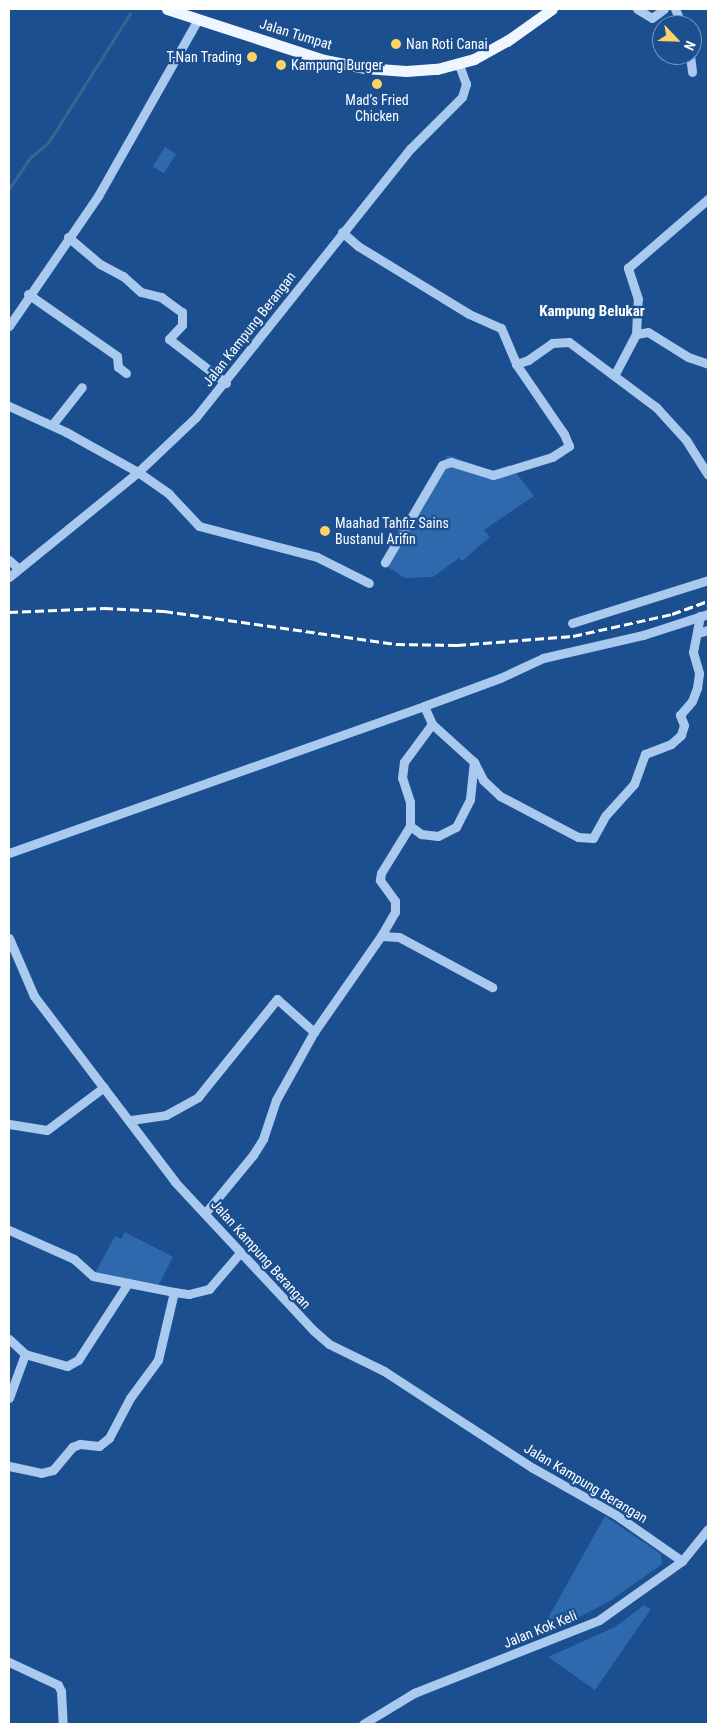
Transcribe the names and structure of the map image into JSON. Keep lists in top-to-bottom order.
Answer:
{
  "streets": {
    "main road": ["Jalan Tumpat"],
    "street": ["Jalan Kampung Berangan", "Jalan Kok Keli"]
  },
  "crossings": [
    ["Jalan Tumpat", "Jalan Kampung Berangan"],
    ["Jalan Kampung Berangan", "Jalan Kok Keli"]
  ],
  "districts": ["Kampung Belukar"],
  "places": [
    "Nan Roti Canai",
    "T-Nan Trading",
    "Kampung Burger",
    "Mad’s Fried Chicken",
    "Maahad Tahfiz Sains Bustanul Arifin"
  ],
  "north": "bottom right"
}
